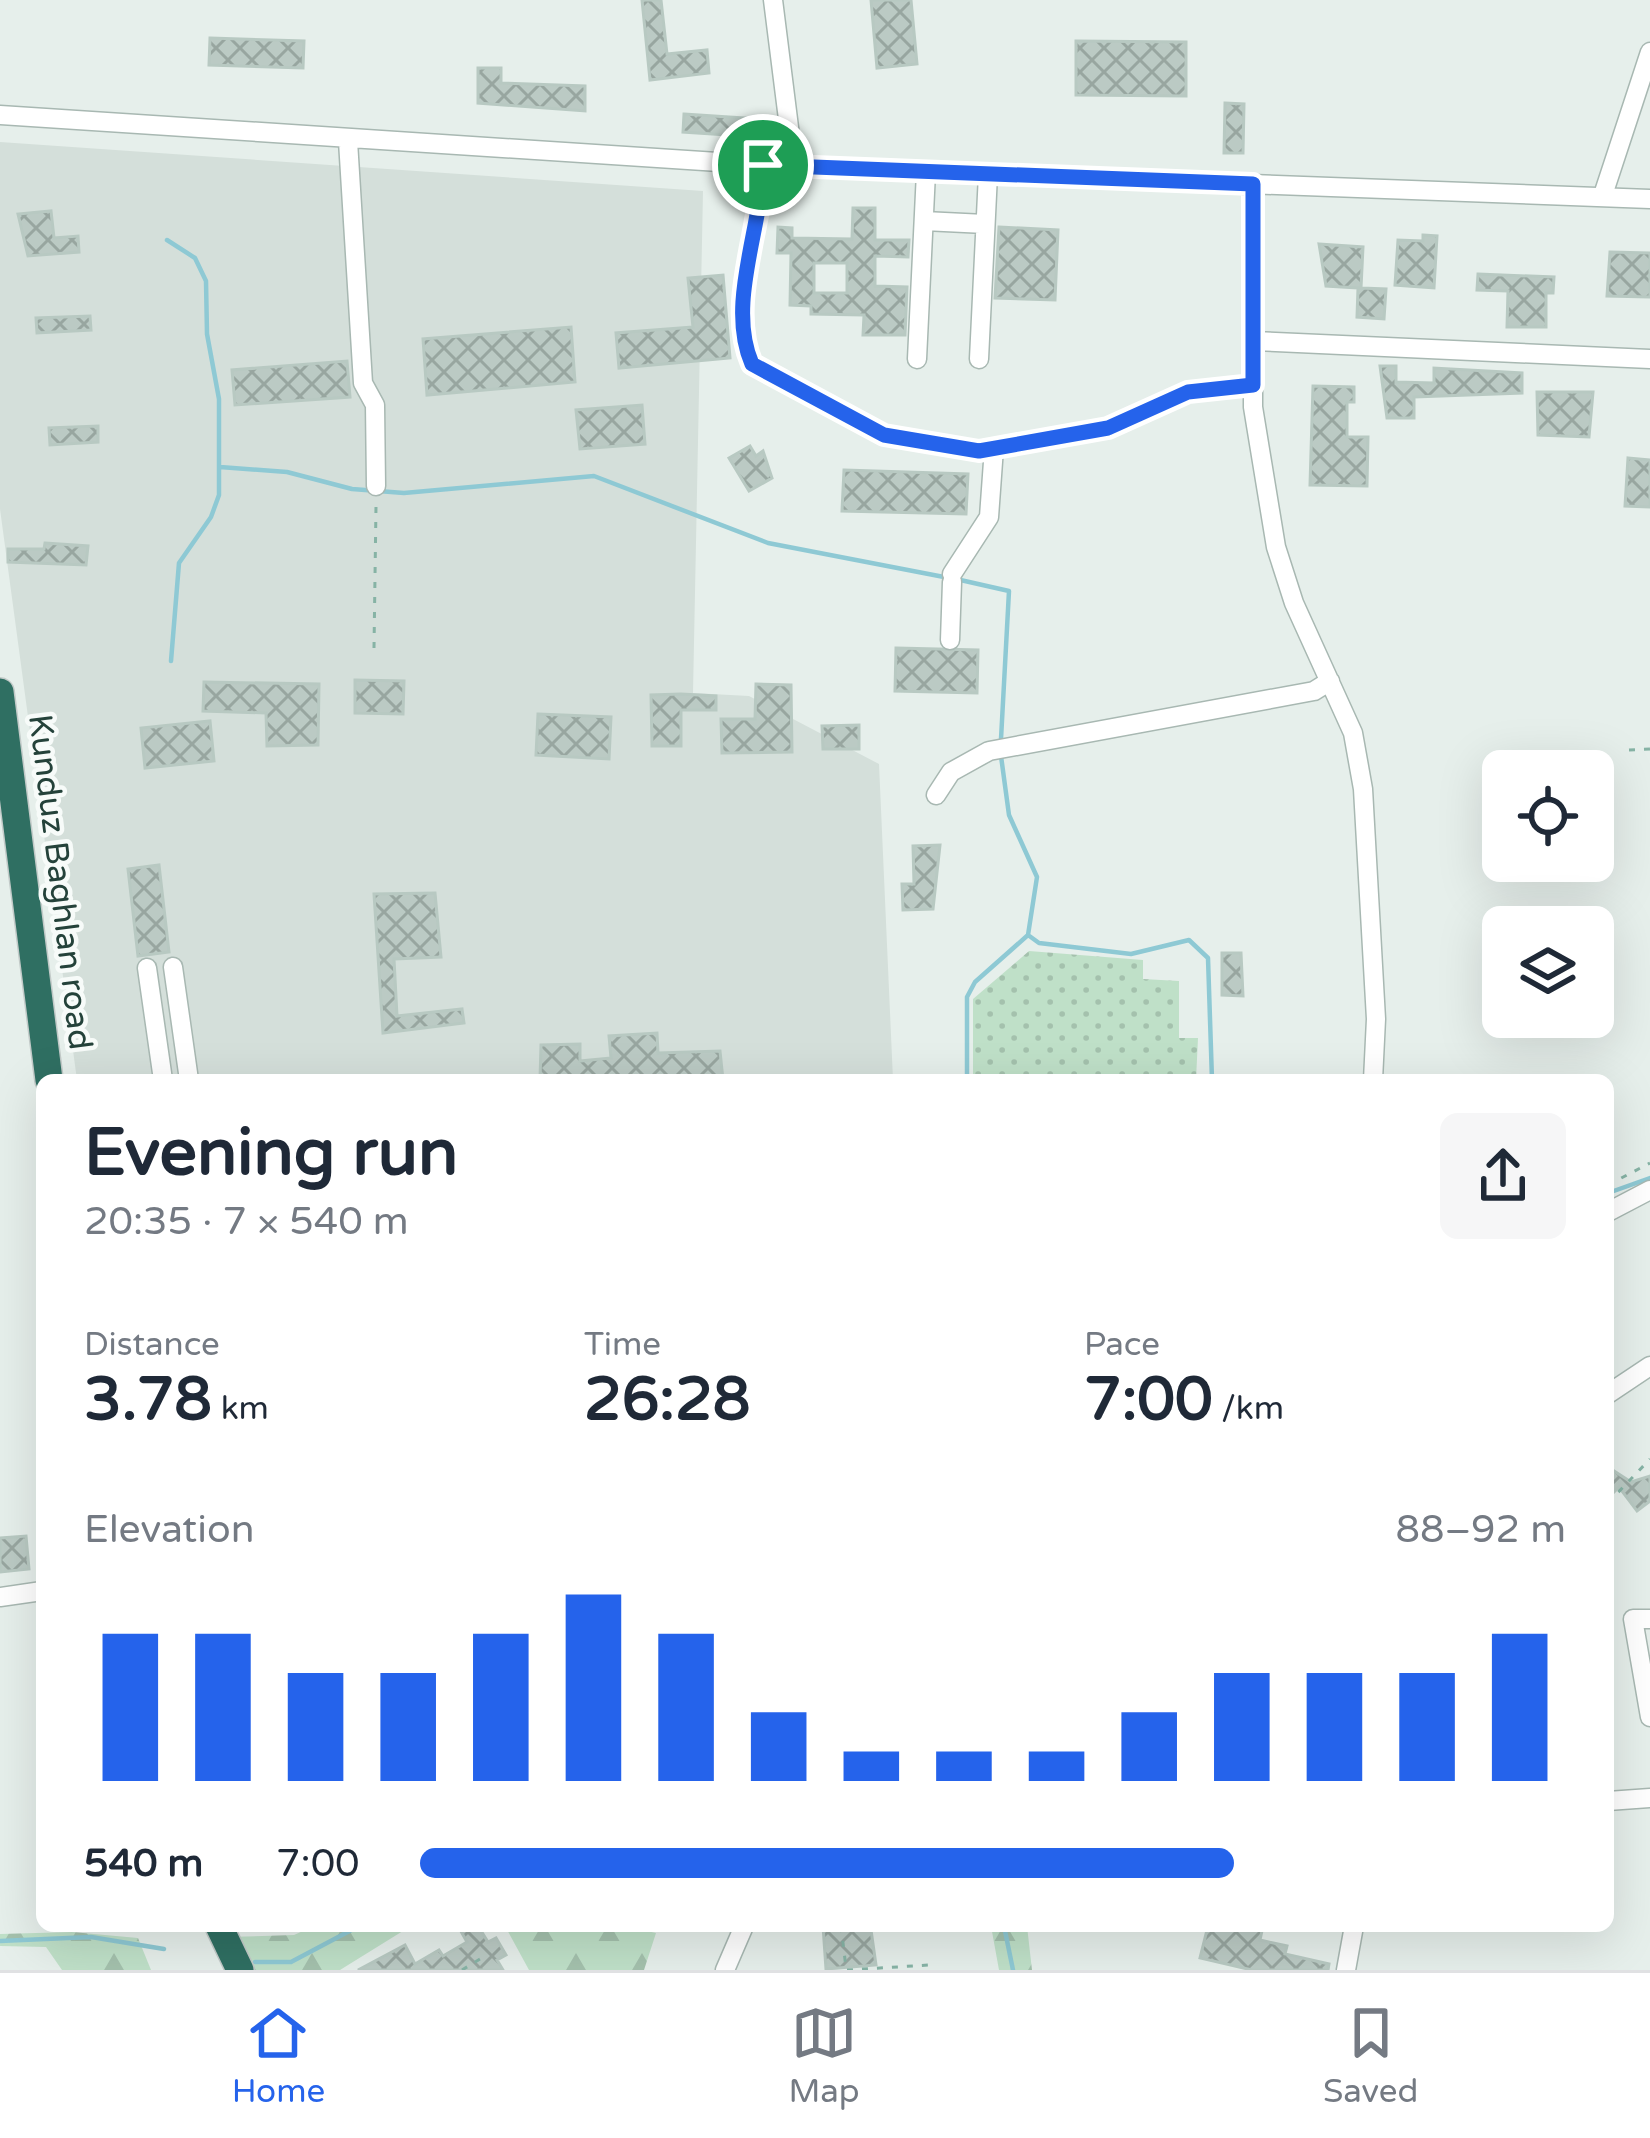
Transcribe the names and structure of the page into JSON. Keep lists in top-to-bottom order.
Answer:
{
  "streets": {
    "highway": ["Kunduz Baghlan road"]
  },
  "page": {
    "heading": ["Evening run", "20:35 · 7 × 540 m"],
    "stats": [
      ["Distance", "3.78 km"],
      ["Time", "26:28"],
      ["Pace", "7:00 /km"]
    ],
    "chart": ["Elevation", "88–92 m"],
    "list": [
      {
        "name": "540 m",
        "note": "7:00"
      }
    ],
    "tabs": ["Home", "Map", "Saved"]
  }
}
